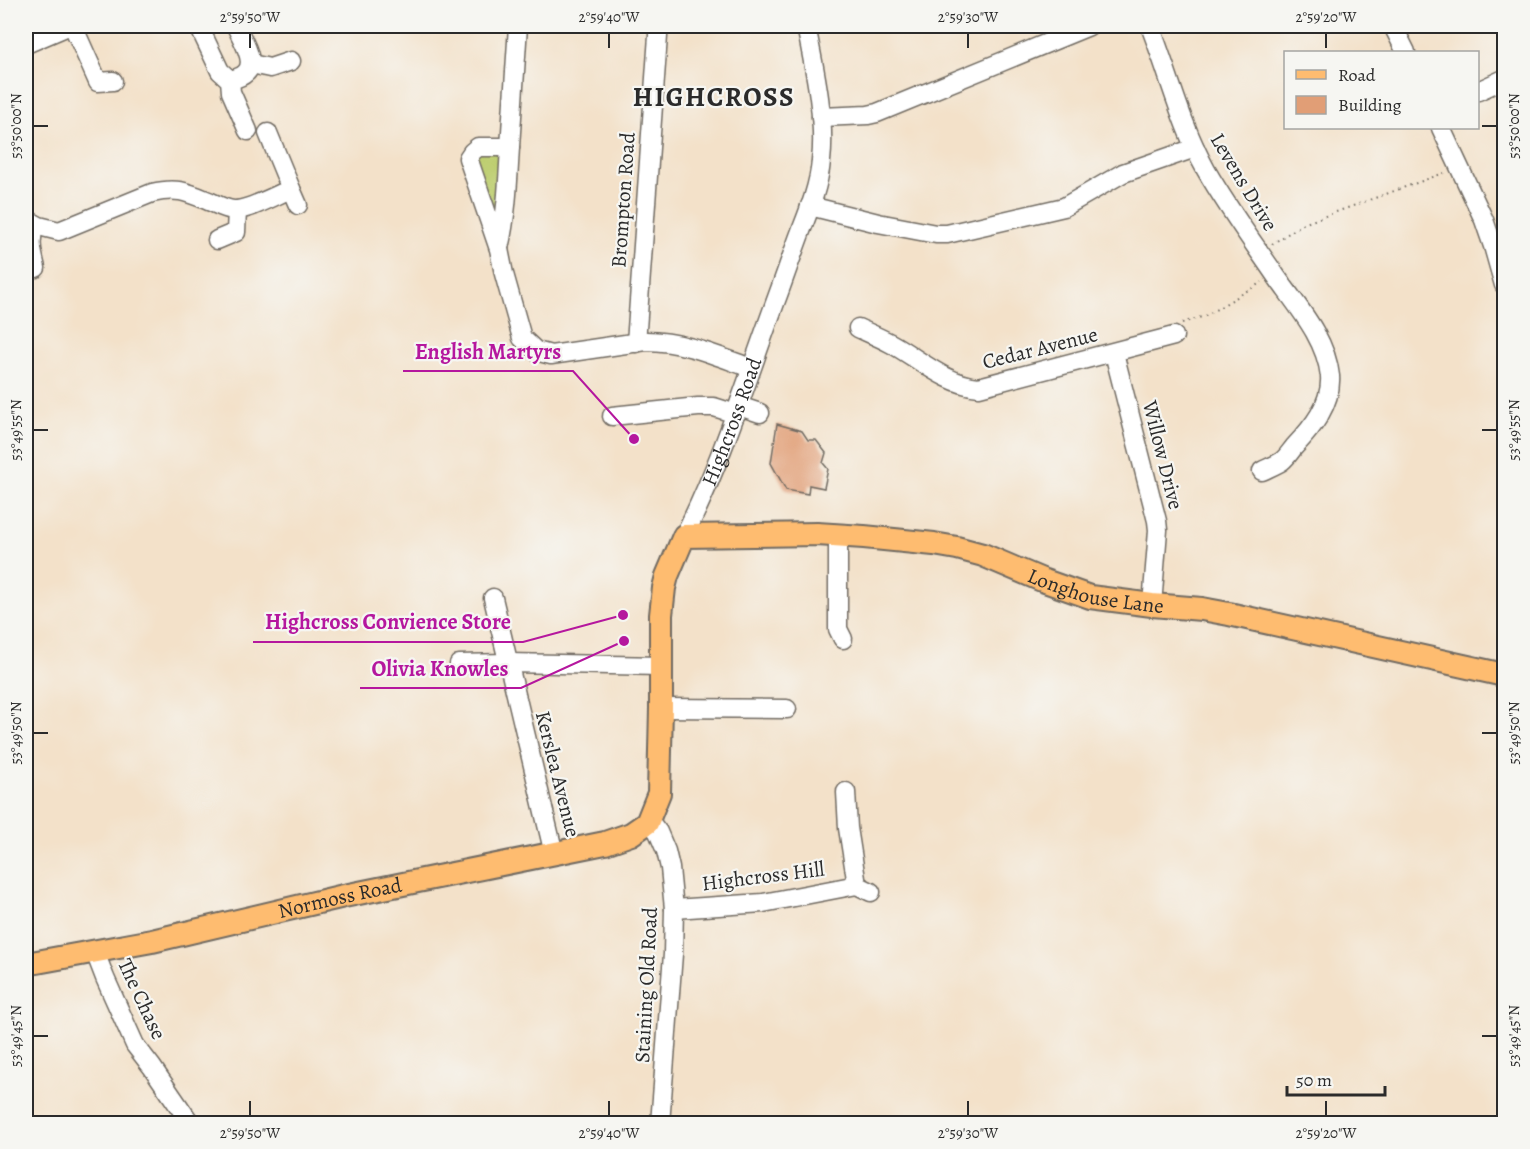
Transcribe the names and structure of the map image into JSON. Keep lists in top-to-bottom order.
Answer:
{
  "streets": {
    "main road": ["Highcross Road", "Longhouse Lane", "Normoss Road"],
    "street": [
      "Levens Drive",
      "Brompton Road",
      "Cedar Avenue",
      "Willow Drive",
      "Kerslea Avenue",
      "Highcross Hill",
      "Staining Old Road",
      "The Chase"
    ]
  },
  "crossings": [
    ["Cedar Avenue", "Willow Drive"],
    ["Highcross Road", "Longhouse Lane"],
    ["Highcross Road", "Normoss Road"],
    ["Highcross Road", "Staining Old Road"],
    ["Willow Drive", "Longhouse Lane"],
    ["Kerslea Avenue", "Normoss Road"],
    ["Highcross Hill", "Staining Old Road"],
    ["Normoss Road", "Staining Old Road"],
    ["Normoss Road", "The Chase"]
  ],
  "districts": ["HIGHCROSS"],
  "places": ["English Martyrs", "Highcross Convience Store", "Olivia Knowles"],
  "legend": ["Road", "Building"],
  "scale_bar": "50 m",
  "coordinates": [
    "2°59'50\"W",
    "2°59'40\"W",
    "2°59'30\"W",
    "2°59'20\"W",
    "53°50'00\"N",
    "53°49'55\"N",
    "53°49'50\"N",
    "53°49'45\"N"
  ]
}
